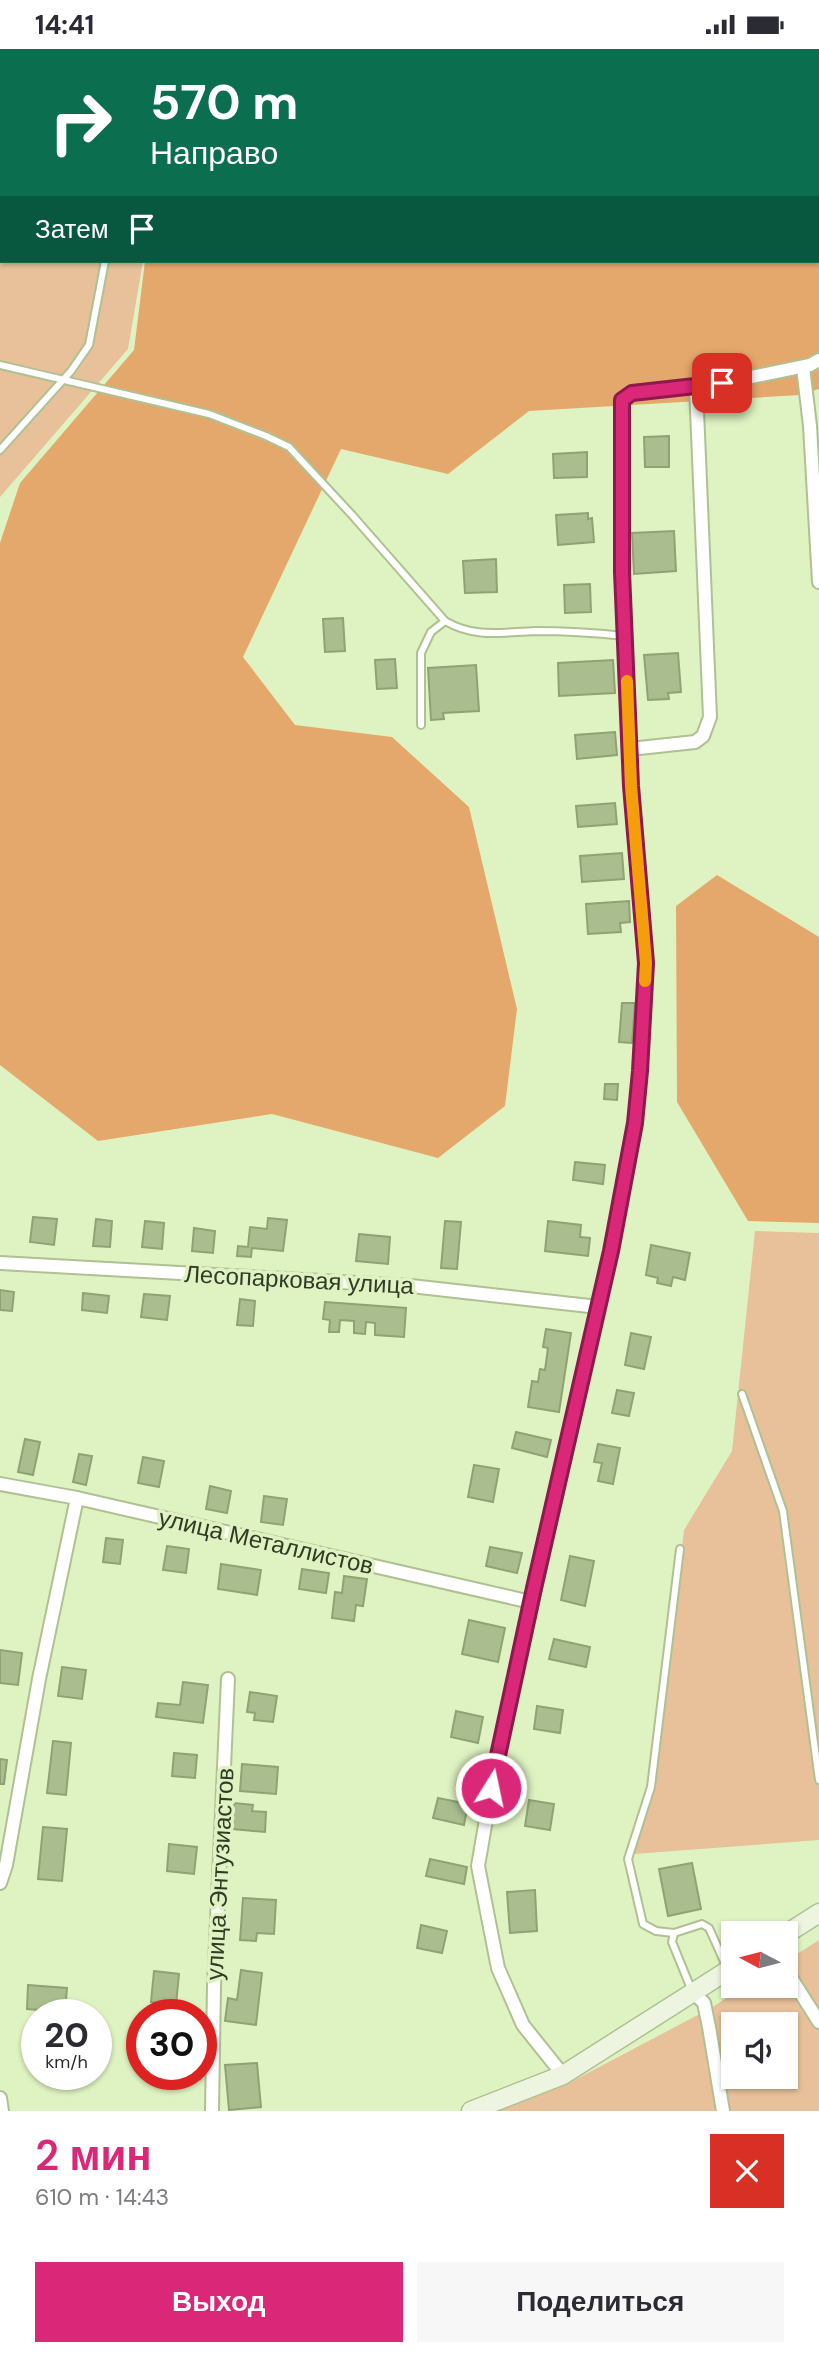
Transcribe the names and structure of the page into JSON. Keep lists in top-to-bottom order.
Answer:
{
  "streets": {
    "street": ["Лесопарковая улица", "улица Металлистов", "улица Энтузиастов"]
  },
  "north": "left",
  "page": {
    "status": "14:41",
    "turn": ["570 m", "Направо"],
    "then": "Затем",
    "speed": "20 km/h",
    "limit": "30",
    "heading": ["2 мин", "610 m · 14:43"],
    "buttons": ["Выход", "Поделиться"]
  }
}
